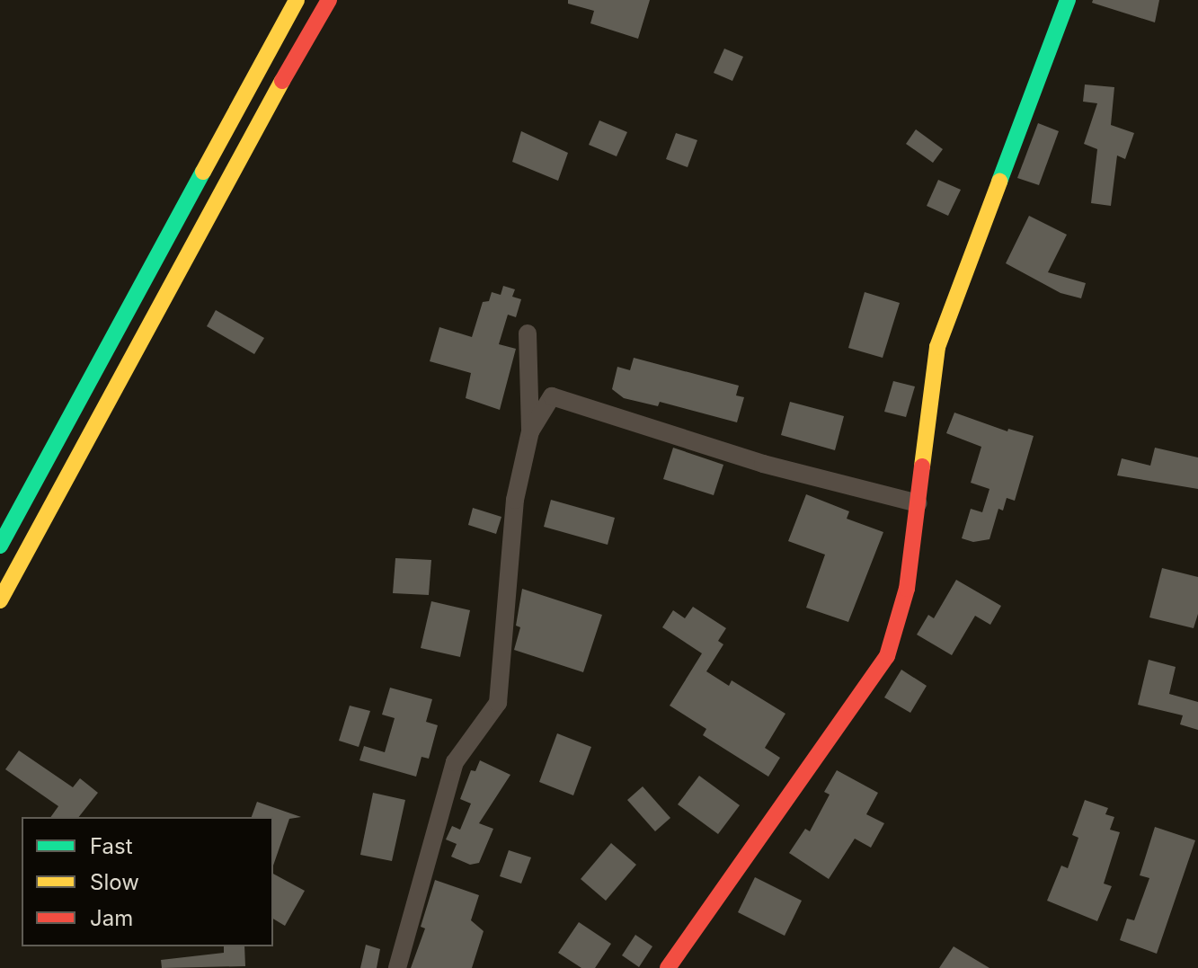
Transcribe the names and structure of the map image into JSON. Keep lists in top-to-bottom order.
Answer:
{
  "legend": ["Fast", "Slow", "Jam"]
}
